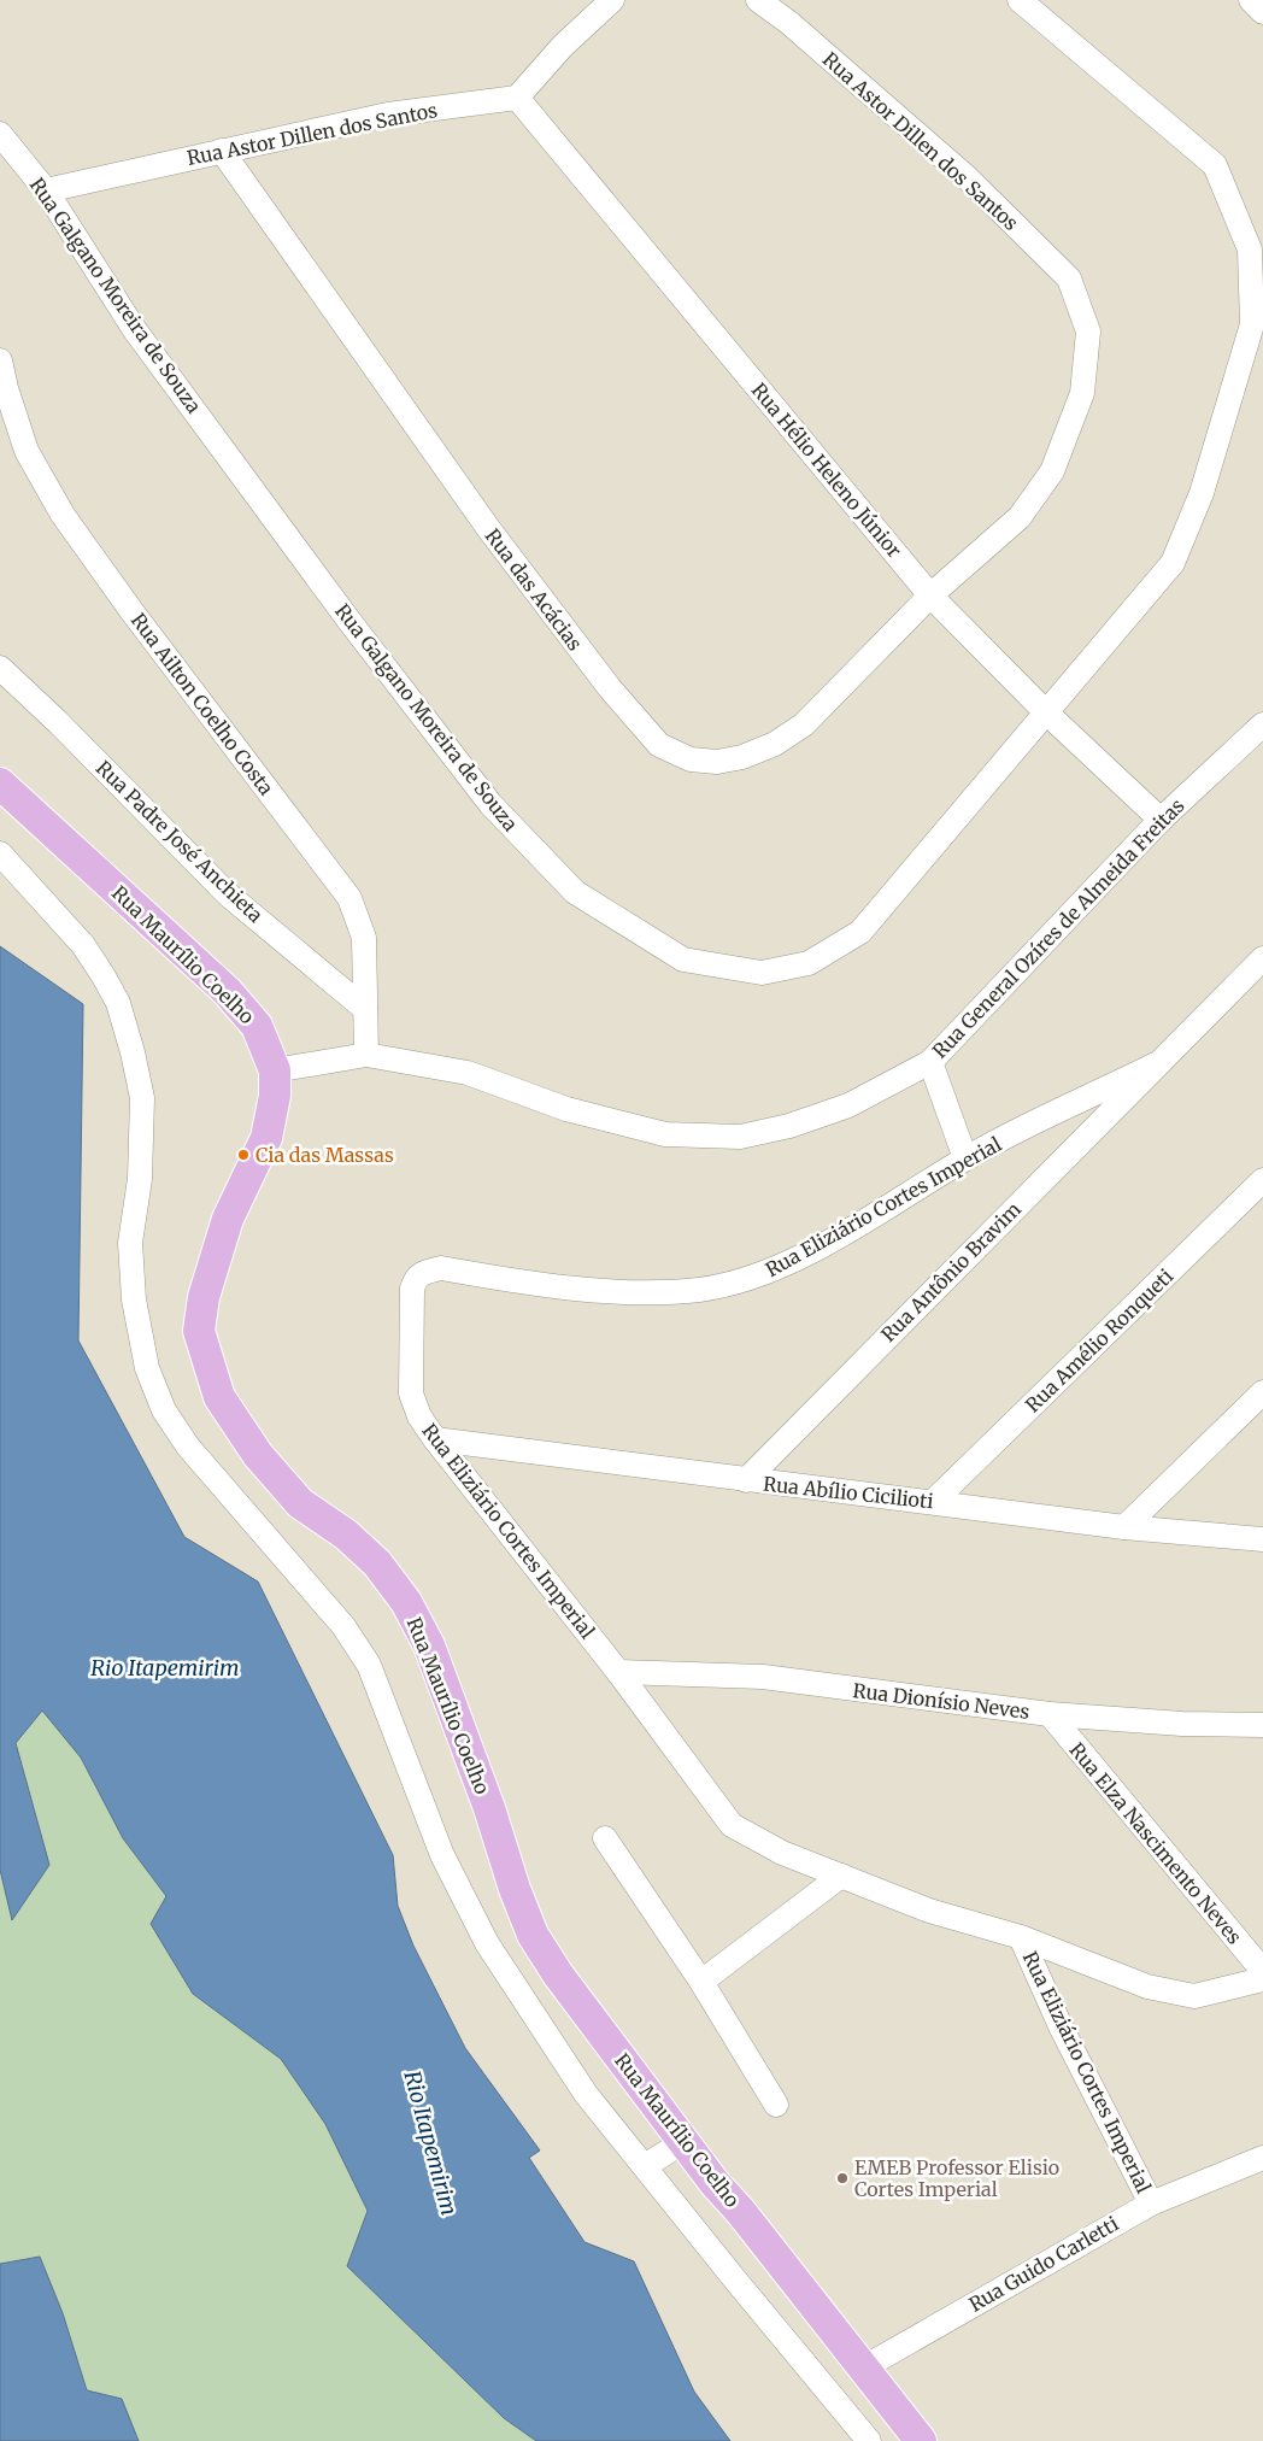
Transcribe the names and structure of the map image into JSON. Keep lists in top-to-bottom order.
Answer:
{
  "streets": {
    "main road": ["Rua Maurílio Coelho"],
    "street": [
      "Rua Astor Dillen dos Santos",
      "Rua Galgano Moreira de Souza",
      "Rua Hélio Heleno Júnior",
      "Rua das Acácias",
      "Rua Ailton Coelho Costa",
      "Rua Padre José Anchieta",
      "Rua General Ozíres de Almeida Freitas",
      "Rua Eliziário Cortes Imperial",
      "Rua Antônio Bravim",
      "Rua Amélio Ronqueti",
      "Rua Abílio Cicilioti",
      "Rua Dionísio Neves",
      "Rua Elza Nascimento Neves",
      "Rua Guido Carletti"
    ]
  },
  "crossings": [
    ["Rua Astor Dillen dos Santos", "Rua Galgano Moreira de Souza"],
    ["Rua Astor Dillen dos Santos", "Rua Hélio Heleno Júnior"],
    ["Rua Astor Dillen dos Santos", "Rua das Acácias"],
    ["Rua Galgano Moreira de Souza", "Rua Hélio Heleno Júnior"],
    ["Rua Hélio Heleno Júnior", "Rua das Acácias"],
    ["Rua Hélio Heleno Júnior", "Rua General Ozíres de Almeida Freitas"],
    ["Rua Ailton Coelho Costa", "Rua Padre José Anchieta"],
    ["Rua Ailton Coelho Costa", "Rua General Ozíres de Almeida Freitas"],
    ["Rua General Ozíres de Almeida Freitas", "Rua Maurílio Coelho"],
    ["Rua Maurílio Coelho", "Rua Guido Carletti"],
    ["Rua Eliziário Cortes Imperial", "Rua Antônio Bravim"],
    ["Rua Eliziário Cortes Imperial", "Rua Abílio Cicilioti"],
    ["Rua Eliziário Cortes Imperial", "Rua Dionísio Neves"],
    ["Rua Eliziário Cortes Imperial", "Rua Guido Carletti"],
    ["Rua Antônio Bravim", "Rua Abílio Cicilioti"],
    ["Rua Amélio Ronqueti", "Rua Abílio Cicilioti"],
    ["Rua Dionísio Neves", "Rua Elza Nascimento Neves"]
  ],
  "water": ["Rio Itapemirim"],
  "places": ["Cia das Massas", "EMEB Professor Elisio Cortes Imperial"]
}
